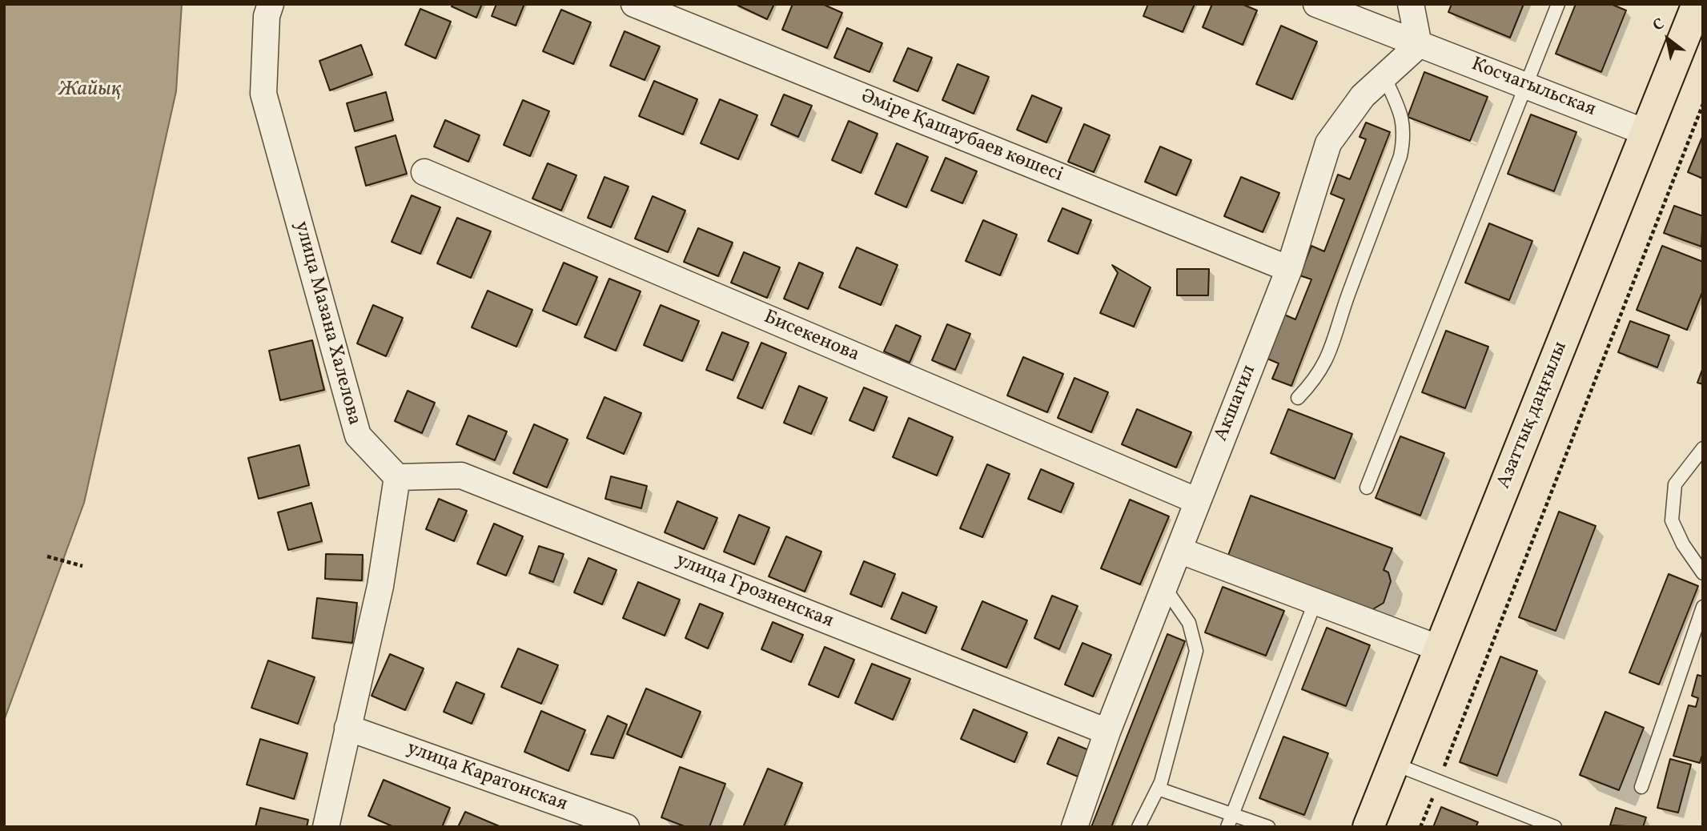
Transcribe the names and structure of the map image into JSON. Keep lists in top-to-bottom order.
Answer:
{
  "streets": {
    "main road": ["Азаттық даңғылы"],
    "street": [
      "Косчагыльская",
      "Әміре Қашаубаев көшесі",
      "улица Мазана Халелова",
      "Бисекенова",
      "Акшагил",
      "улица Грозненская",
      "улица Каратонская"
    ]
  },
  "crossings": [
    ["Косчагыльская", "Акшагил"],
    ["Косчагыльская", "Азаттық даңғылы"],
    ["Әміре Қашаубаев көшесі", "Акшагил"],
    ["улица Мазана Халелова", "улица Грозненская"],
    ["Бисекенова", "Акшагил"],
    ["Акшагил", "улица Грозненская"]
  ],
  "water": ["Жайық"],
  "north": "top left"
}
